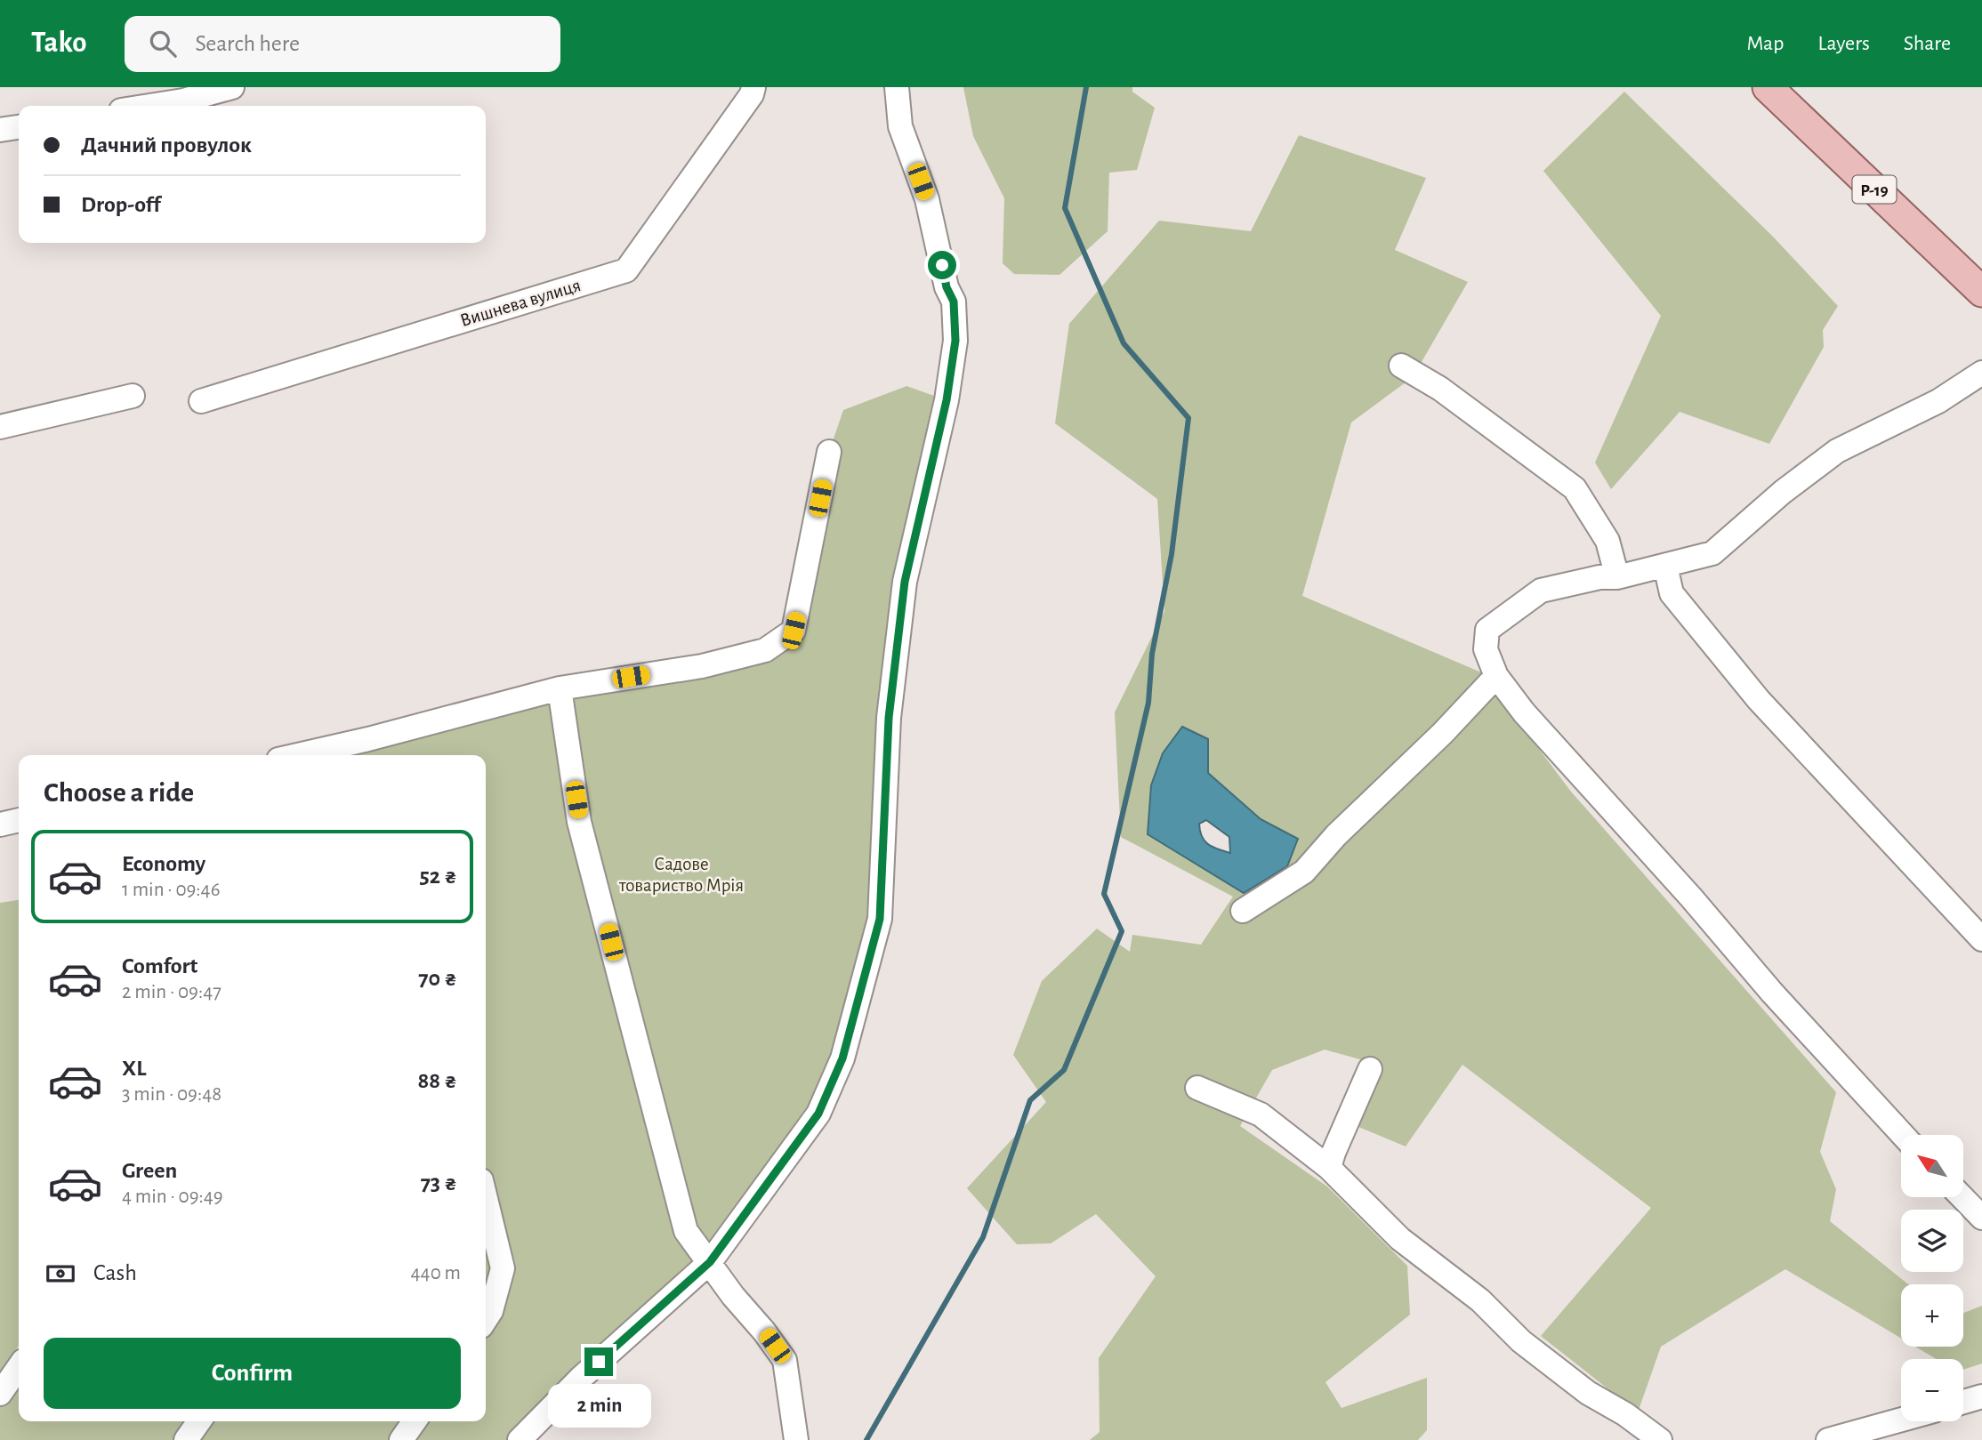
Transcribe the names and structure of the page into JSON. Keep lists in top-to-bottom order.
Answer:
{
  "streets": {
    "main road": ["Р-19"],
    "street": ["Вишнева вулиця"]
  },
  "parks": ["Садове товариство Мрія"],
  "north": "top left",
  "page": {
    "header": "Tako",
    "search": "Search here",
    "nav": ["Map", "Layers", "Share"],
    "banner": ["Дачний провулок", "Drop-off"],
    "heading": "Choose a ride",
    "list": [
      {
        "name": "Economy",
        "note": "1 min · 09:46",
        "value": "52 ₴"
      },
      {
        "name": "Comfort",
        "note": "2 min · 09:47",
        "value": "70 ₴"
      },
      {
        "name": "XL",
        "note": "3 min · 09:48",
        "value": "88 ₴"
      },
      {
        "name": "Green",
        "note": "4 min · 09:49",
        "value": "73 ₴"
      }
    ],
    "map_buttons": ["+", "−"],
    "pay": ["Cash", "440 m"],
    "buttons": "Confirm",
    "bubble": "2 min"
  }
}
